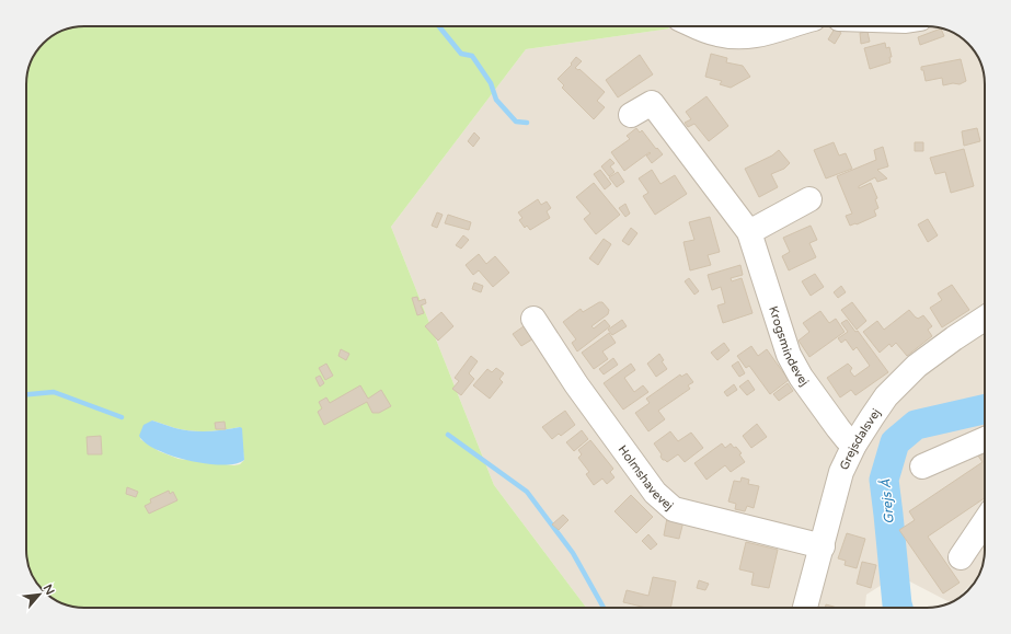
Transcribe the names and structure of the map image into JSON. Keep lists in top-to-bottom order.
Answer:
{
  "streets": {
    "street": ["Krogsmindevej", "Grejsdalsvej", "Holmshavevej"]
  },
  "crossings": [
    ["Krogsmindevej", "Grejsdalsvej"],
    ["Grejsdalsvej", "Holmshavevej"]
  ],
  "water": ["Grejs Å"],
  "north": "top right"
}
